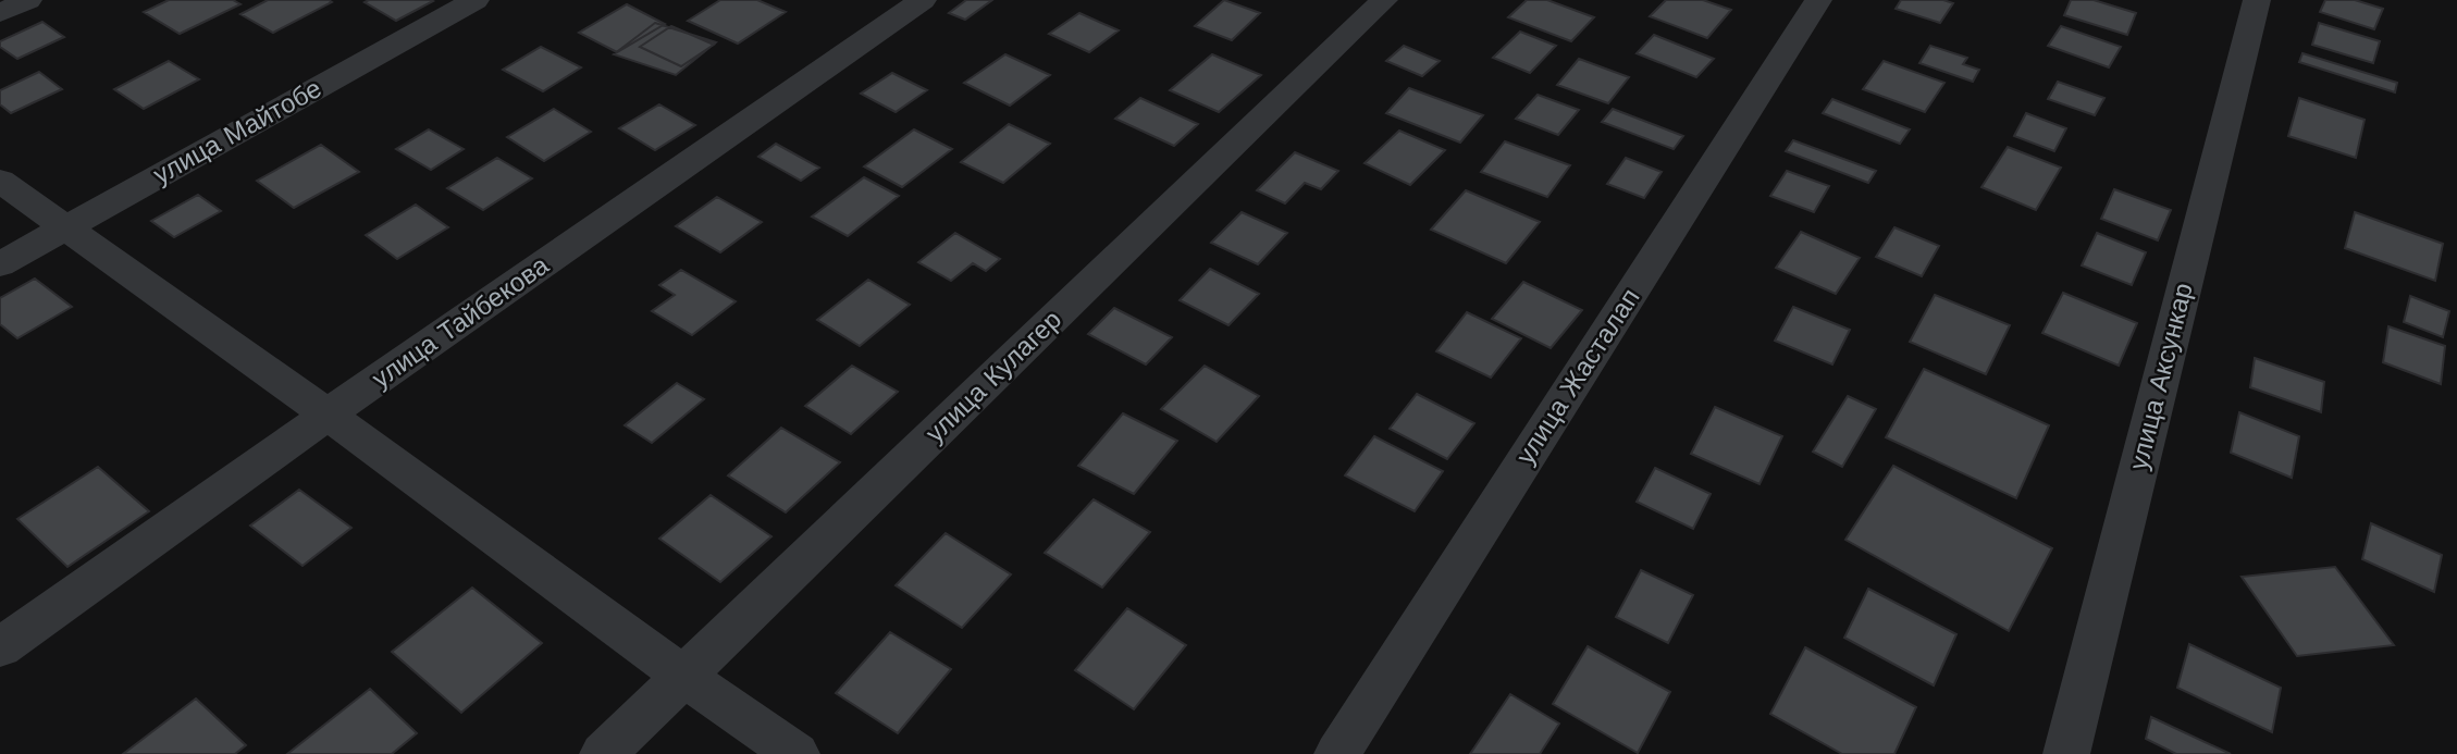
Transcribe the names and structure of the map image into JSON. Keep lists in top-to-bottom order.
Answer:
{
  "streets": {
    "street": [
      "улица Майтобе",
      "улица Тайбекова",
      "улица Кулагер",
      "улица Жасталап",
      "улица Аксункар"
    ]
  }
}
